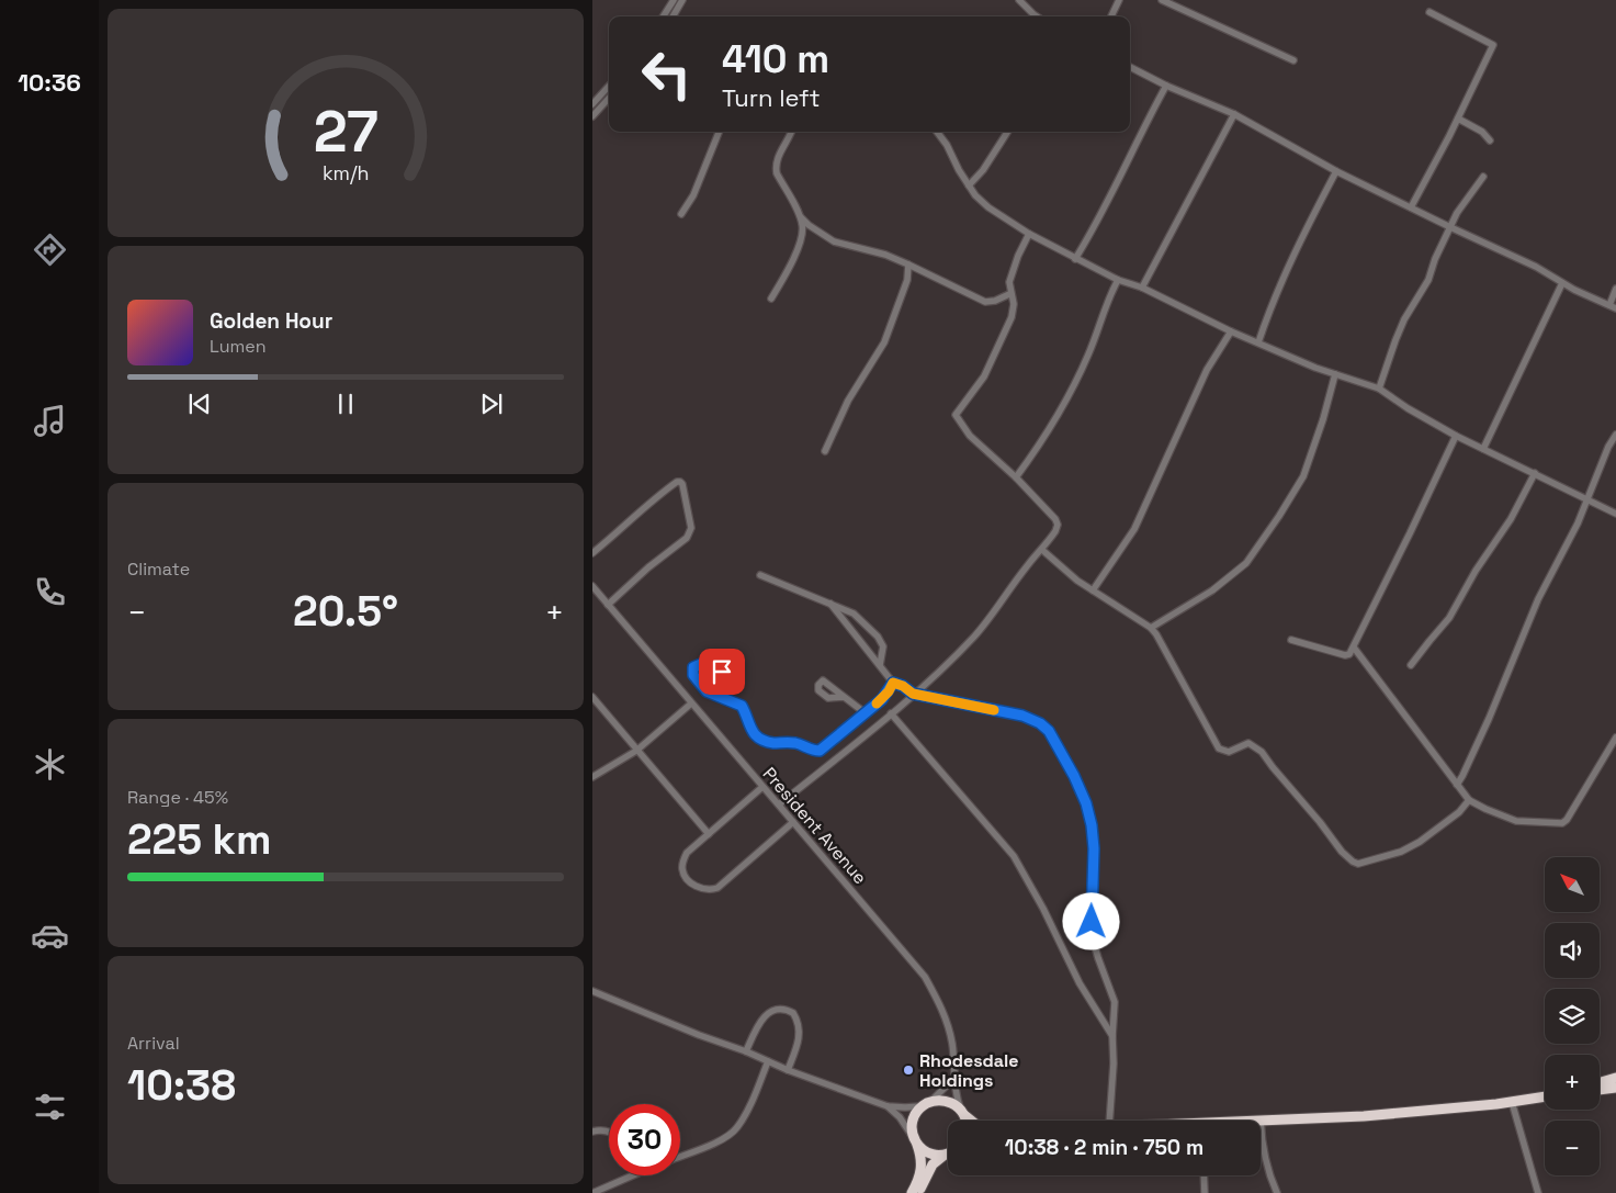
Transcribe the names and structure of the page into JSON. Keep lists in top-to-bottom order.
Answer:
{
  "streets": {
    "street": ["President Avenue"]
  },
  "places": ["Rhodesdale Holdings"],
  "north": "top left",
  "page": {
    "tabs": "10:36",
    "turn": ["410 m", "Turn left"],
    "song": ["Golden Hour", "Lumen"],
    "tile": [
      "Climate",
      ["Range · 45%", "225 km"],
      ["Arrival", "10:38"]
    ],
    "heat": ["−", "20.5°", "+"],
    "map_buttons": ["+", "−"],
    "limit": "30",
    "trip": "10:38 · 2 min · 750 m",
    "gauge": ["27", "km/h"]
  }
}
